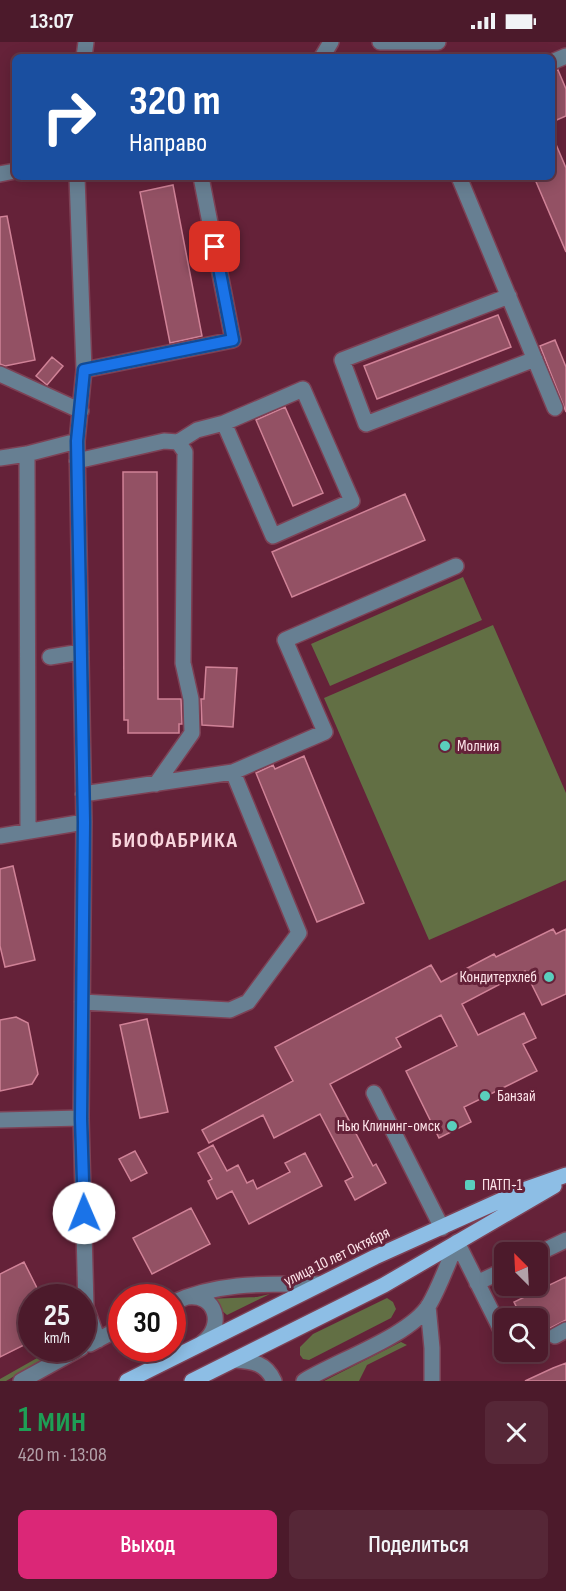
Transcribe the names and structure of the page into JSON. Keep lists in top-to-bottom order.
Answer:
{
  "streets": {
    "main road": ["улица 10 лет Октября"]
  },
  "districts": ["БИОФАБРИКА"],
  "places": {
    "other": [
      "Молния",
      "Кондитерхлеб",
      "Банзай",
      "Нью Клининг-омск"
    ],
    "transit": ["ПАТП-1"]
  },
  "north": "top left",
  "page": {
    "status": "13:07",
    "turn": ["320 m", "Направо"],
    "speed": "25 km/h",
    "limit": "30",
    "heading": ["1 мин", "420 m · 13:08"],
    "buttons": ["Выход", "Поделиться"]
  }
}
